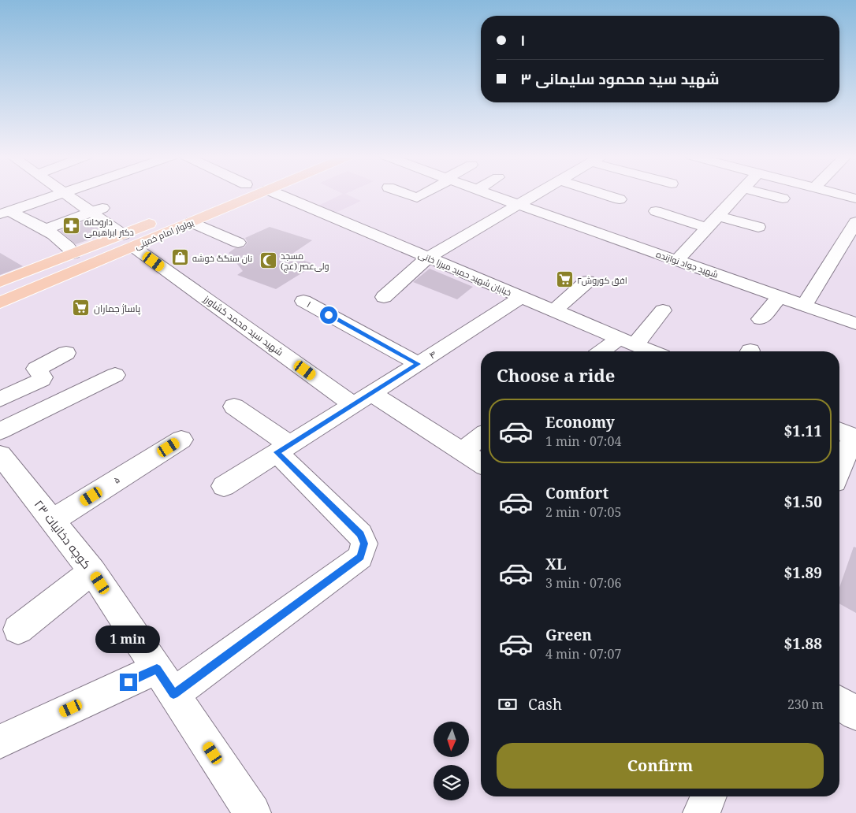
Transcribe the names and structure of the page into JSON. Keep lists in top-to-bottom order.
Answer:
{
  "streets": {
    "main road": ["بولوار امام خمینی"],
    "street": [
      "شهید جواد نوازنده",
      "خیابان شهید حمید میرزا خانی",
      "۱",
      "شهید سید محمد کشاورز",
      "۴",
      "۵",
      "کوچه دخانیات ۲۳"
    ]
  },
  "crossings": [
    ["بولوار امام خمینی", "شهید سید محمد کشاورز"],
    ["خیابان شهید حمید میرزا خانی", "۴"],
    ["۱", "۴"],
    ["شهید سید محمد کشاورز", "۴"],
    ["۵", "کوچه دخانیات ۲۳"]
  ],
  "places": {
    "pharmacy": ["داروخانه دکتر ابراهیمی"],
    "shop": ["نان سنگگ خوشه"],
    "mosque": ["مسجد ولی‌عصر (عج)"],
    "supermarket": ["افق کوروش۲", "پاساژ جماران"]
  },
  "north": "bottom",
  "page": {
    "banner": ["۱", "شهید سید محمود سلیمانی ۳"],
    "heading": "Choose a ride",
    "list": [
      {
        "name": "Economy",
        "note": "1 min · 07:04",
        "value": "$1.11"
      },
      {
        "name": "Comfort",
        "note": "2 min · 07:05",
        "value": "$1.50"
      },
      {
        "name": "XL",
        "note": "3 min · 07:06",
        "value": "$1.89"
      },
      {
        "name": "Green",
        "note": "4 min · 07:07",
        "value": "$1.88"
      }
    ],
    "bubble": "1 min",
    "pay": ["Cash", "230 m"],
    "buttons": "Confirm"
  }
}
